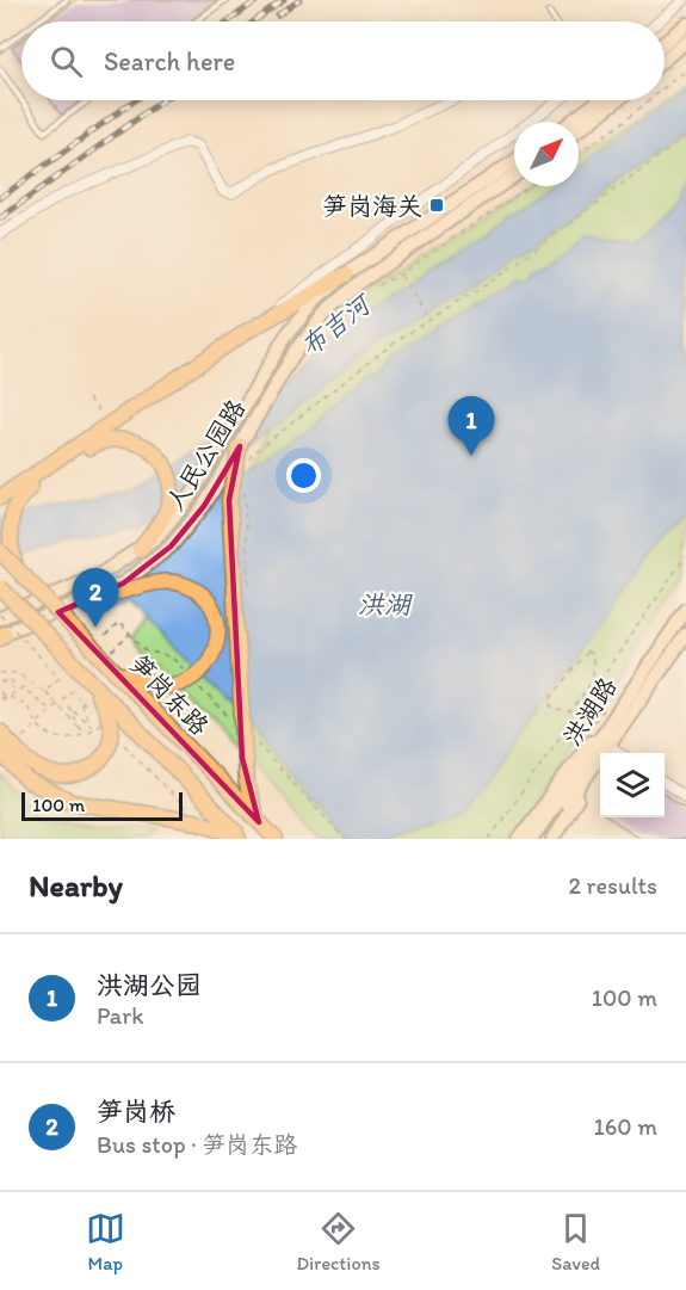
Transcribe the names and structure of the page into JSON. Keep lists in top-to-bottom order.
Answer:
{
  "streets": {
    "main road": ["人民公园路", "笋岗东路", "洪湖路"]
  },
  "water": ["布吉河", "洪湖"],
  "places": {
    "transit": ["笋岗海关"]
  },
  "scale_bar": "100 m",
  "north": "top right",
  "page": {
    "search": "Search here",
    "pins": ["1", "2"],
    "scale": "100 m",
    "heading": ["Nearby", "2 results"],
    "list": [
      {
        "mark": "1",
        "name": "洪湖公园",
        "note": "Park",
        "value": "100 m"
      },
      {
        "mark": "2",
        "name": "笋岗桥",
        "note": "Bus stop · 笋岗东路",
        "value": "160 m"
      }
    ],
    "nav": ["Map", "Directions", "Saved"]
  }
}
